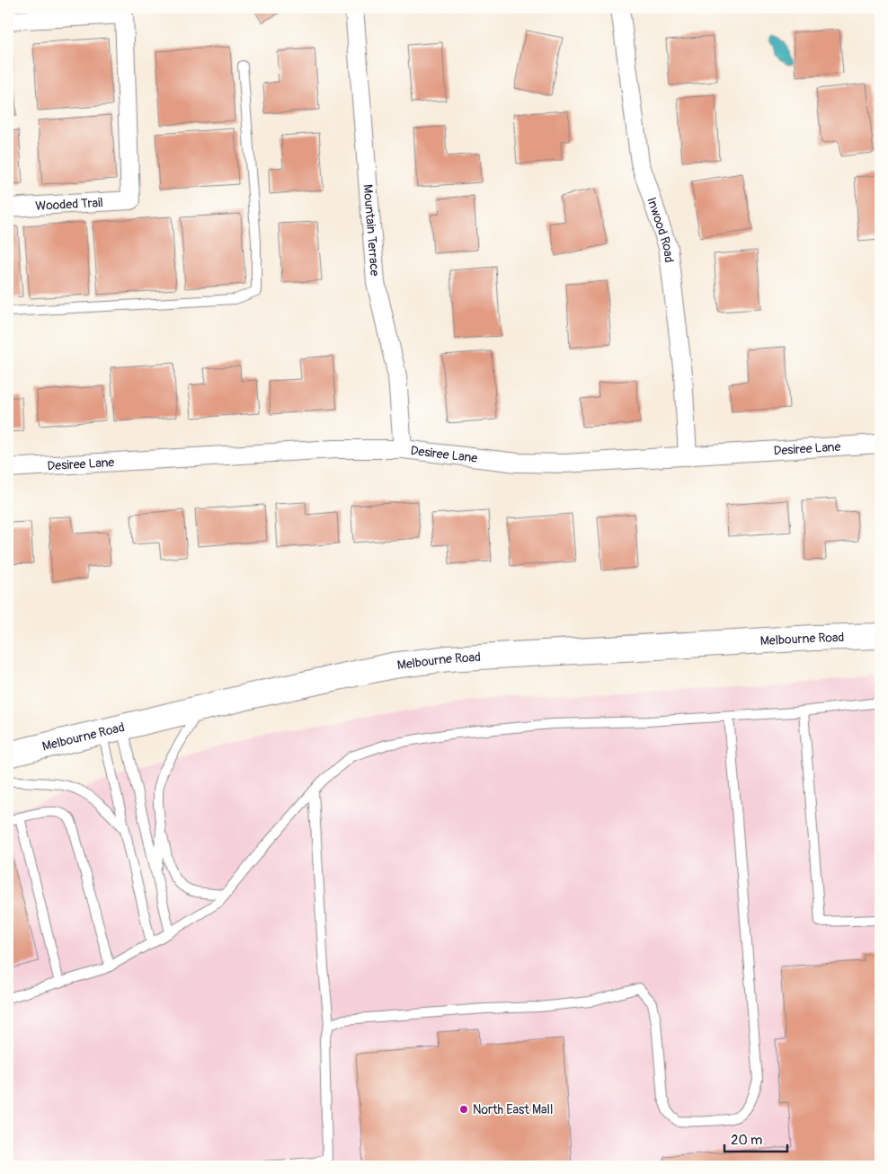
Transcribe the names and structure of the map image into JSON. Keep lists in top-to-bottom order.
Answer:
{
  "streets": {
    "main road": ["Melbourne Road"],
    "street": [
      "Wooded Trail",
      "Mountain Terrace",
      "Inwood Road",
      "Desiree Lane"
    ]
  },
  "crossings": [
    ["Mountain Terrace", "Desiree Lane"],
    ["Inwood Road", "Desiree Lane"]
  ],
  "places": ["North East Mall"],
  "scale_bar": "20 m"
}
